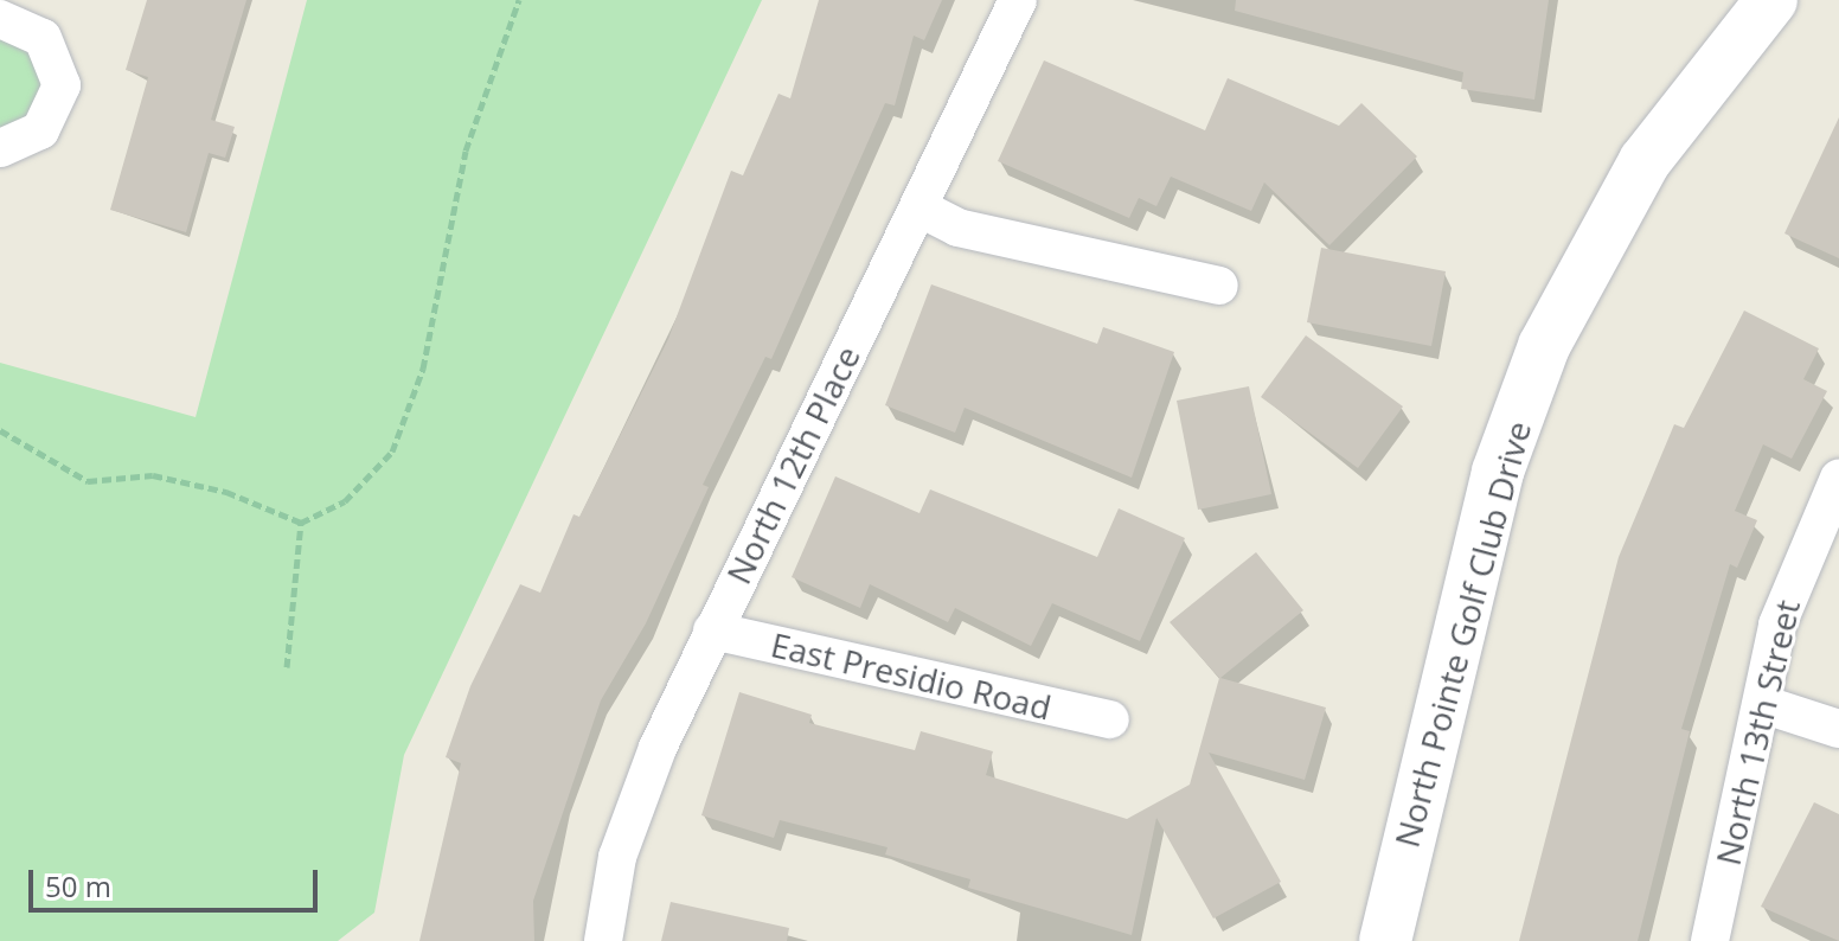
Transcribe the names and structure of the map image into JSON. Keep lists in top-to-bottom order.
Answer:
{
  "streets": {
    "street": [
      "North 12th Place",
      "North Pointe Golf Club Drive",
      "East Presidio Road",
      "North 13th Street"
    ]
  },
  "crossings": [
    ["North 12th Place", "East Presidio Road"]
  ],
  "scale_bar": "50 m"
}
